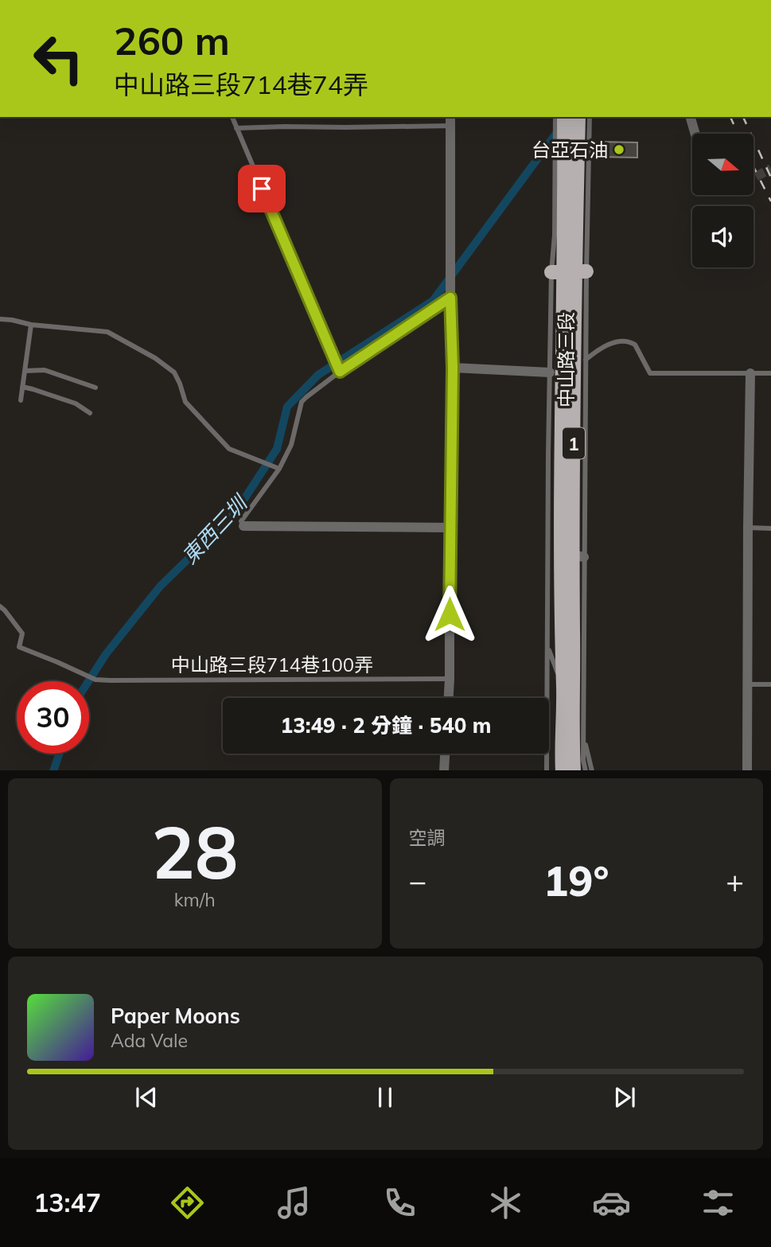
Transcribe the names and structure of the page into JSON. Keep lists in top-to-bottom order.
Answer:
{
  "streets": {
    "main road": ["中山路三段", "1"],
    "lane": ["中山路三段714巷100弄"]
  },
  "crossings": [
    ["中山路三段", "1"]
  ],
  "water": ["東西三圳"],
  "places": ["台亞石油"],
  "north": "right",
  "page": {
    "turn": ["260 m", "中山路三段714巷74弄"],
    "limit": "30",
    "trip": "13:49 · 2 分鐘 · 540 m",
    "tile": [
      ["28", "km/h"],
      "空調"
    ],
    "heat": ["−", "19°", "+"],
    "song": ["Paper Moons", "Ada Vale"],
    "tabs": "13:47"
  }
}
